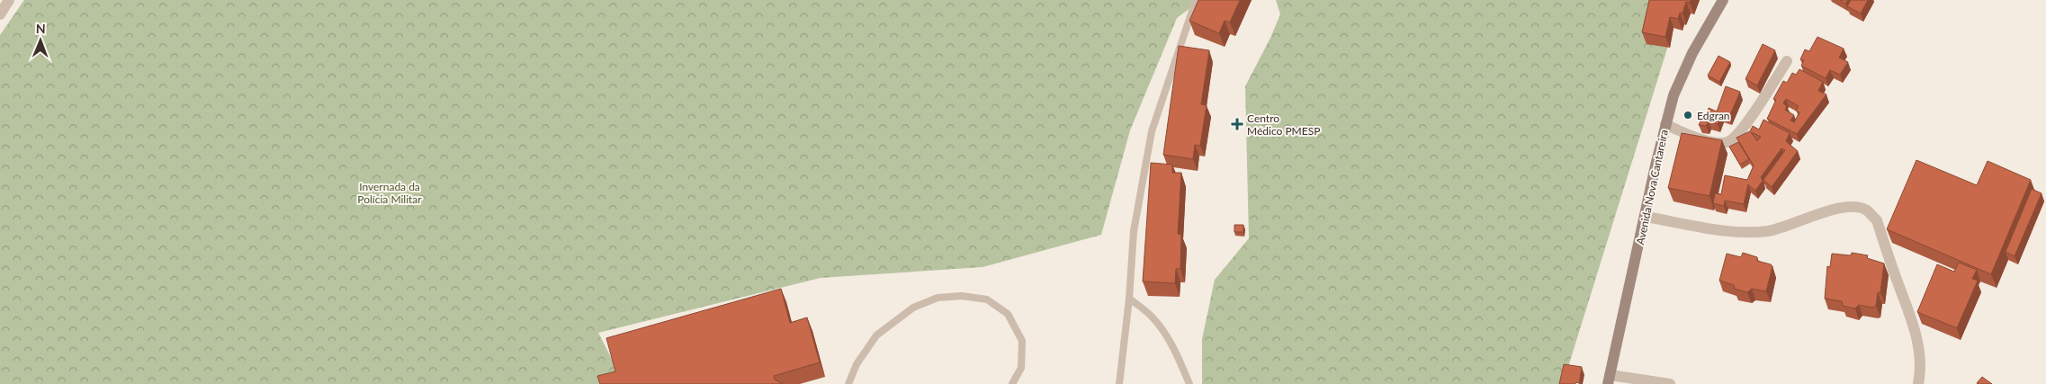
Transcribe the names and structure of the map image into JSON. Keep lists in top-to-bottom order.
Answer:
{
  "streets": {
    "main road": ["Avenida Nova Cantareira"]
  },
  "parks": ["Invernada da Polícia Militar"],
  "places": {
    "other": ["Edgran"],
    "health": ["Centro Médico PMESP"]
  },
  "north": "top"
}
